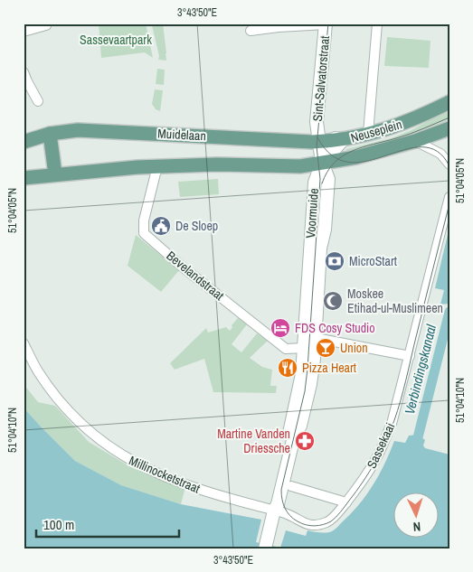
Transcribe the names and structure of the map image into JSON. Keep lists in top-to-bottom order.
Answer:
{
  "streets": {
    "main road": ["Neuseplein", "Muidelaan"],
    "street": [
      "Sint-Salvatorstraat",
      "Voormuide",
      "Bevelandstraat",
      "Sassekaai",
      "Millinocketstraat"
    ]
  },
  "crossings": [
    ["Sint-Salvatorstraat", "Neuseplein"],
    ["Sint-Salvatorstraat", "Muidelaan"],
    ["Sint-Salvatorstraat", "Voormuide"],
    ["Neuseplein", "Muidelaan"],
    ["Neuseplein", "Voormuide"],
    ["Voormuide", "Bevelandstraat"],
    ["Voormuide", "Sassekaai"],
    ["Voormuide", "Millinocketstraat"],
    ["Sassekaai", "Millinocketstraat"]
  ],
  "water": ["Verbindingskanaal"],
  "parks": ["Sassevaartpark"],
  "places": {
    "public building": ["De Sloep"],
    "bank": ["MicroStart"],
    "mosque": ["Moskee Etihad-ul-Muslimeen"],
    "hotel": ["FDS Cosy Studio"],
    "bar": ["Union"],
    "restaurant": ["Pizza Heart"],
    "pharmacy": ["Martine Vanden Driessche"]
  },
  "scale_bar": "100 m",
  "north": "bottom",
  "coordinates": ["3°43'50\"E", "51°04'05\"N", "51°04'10\"N"]
}
